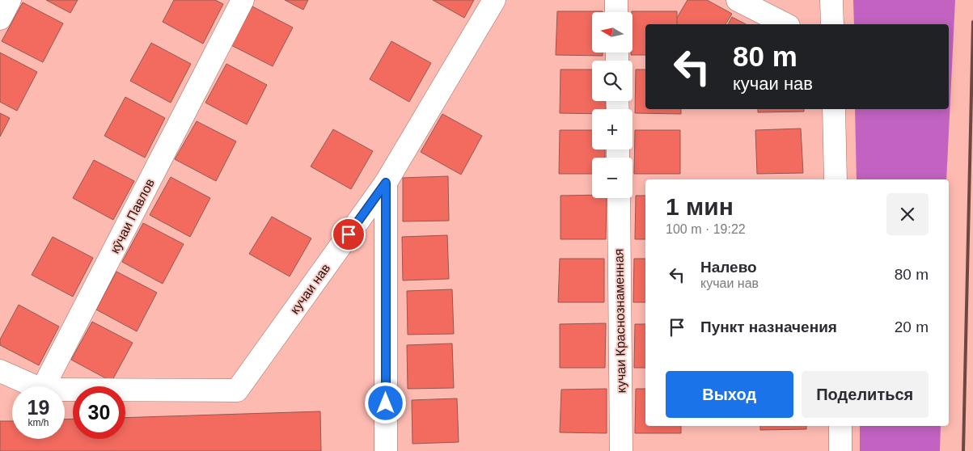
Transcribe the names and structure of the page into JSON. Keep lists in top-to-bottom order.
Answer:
{
  "streets": {
    "street": ["кӯчаи Павлов", "кучаи нав", "кучаи Краснознаменная"]
  },
  "north": "left",
  "page": {
    "map_buttons": ["+", "−"],
    "turn": ["80 m", "кучаи нав"],
    "heading": ["1 мин", "100 m · 19:22"],
    "list": [
      {
        "name": "Налево",
        "note": "кучаи нав",
        "value": "80 m"
      },
      {
        "name": "Пункт назначения",
        "value": "20 m"
      }
    ],
    "buttons": ["Выход", "Поделиться"],
    "speed": "19 km/h",
    "limit": "30"
  }
}
